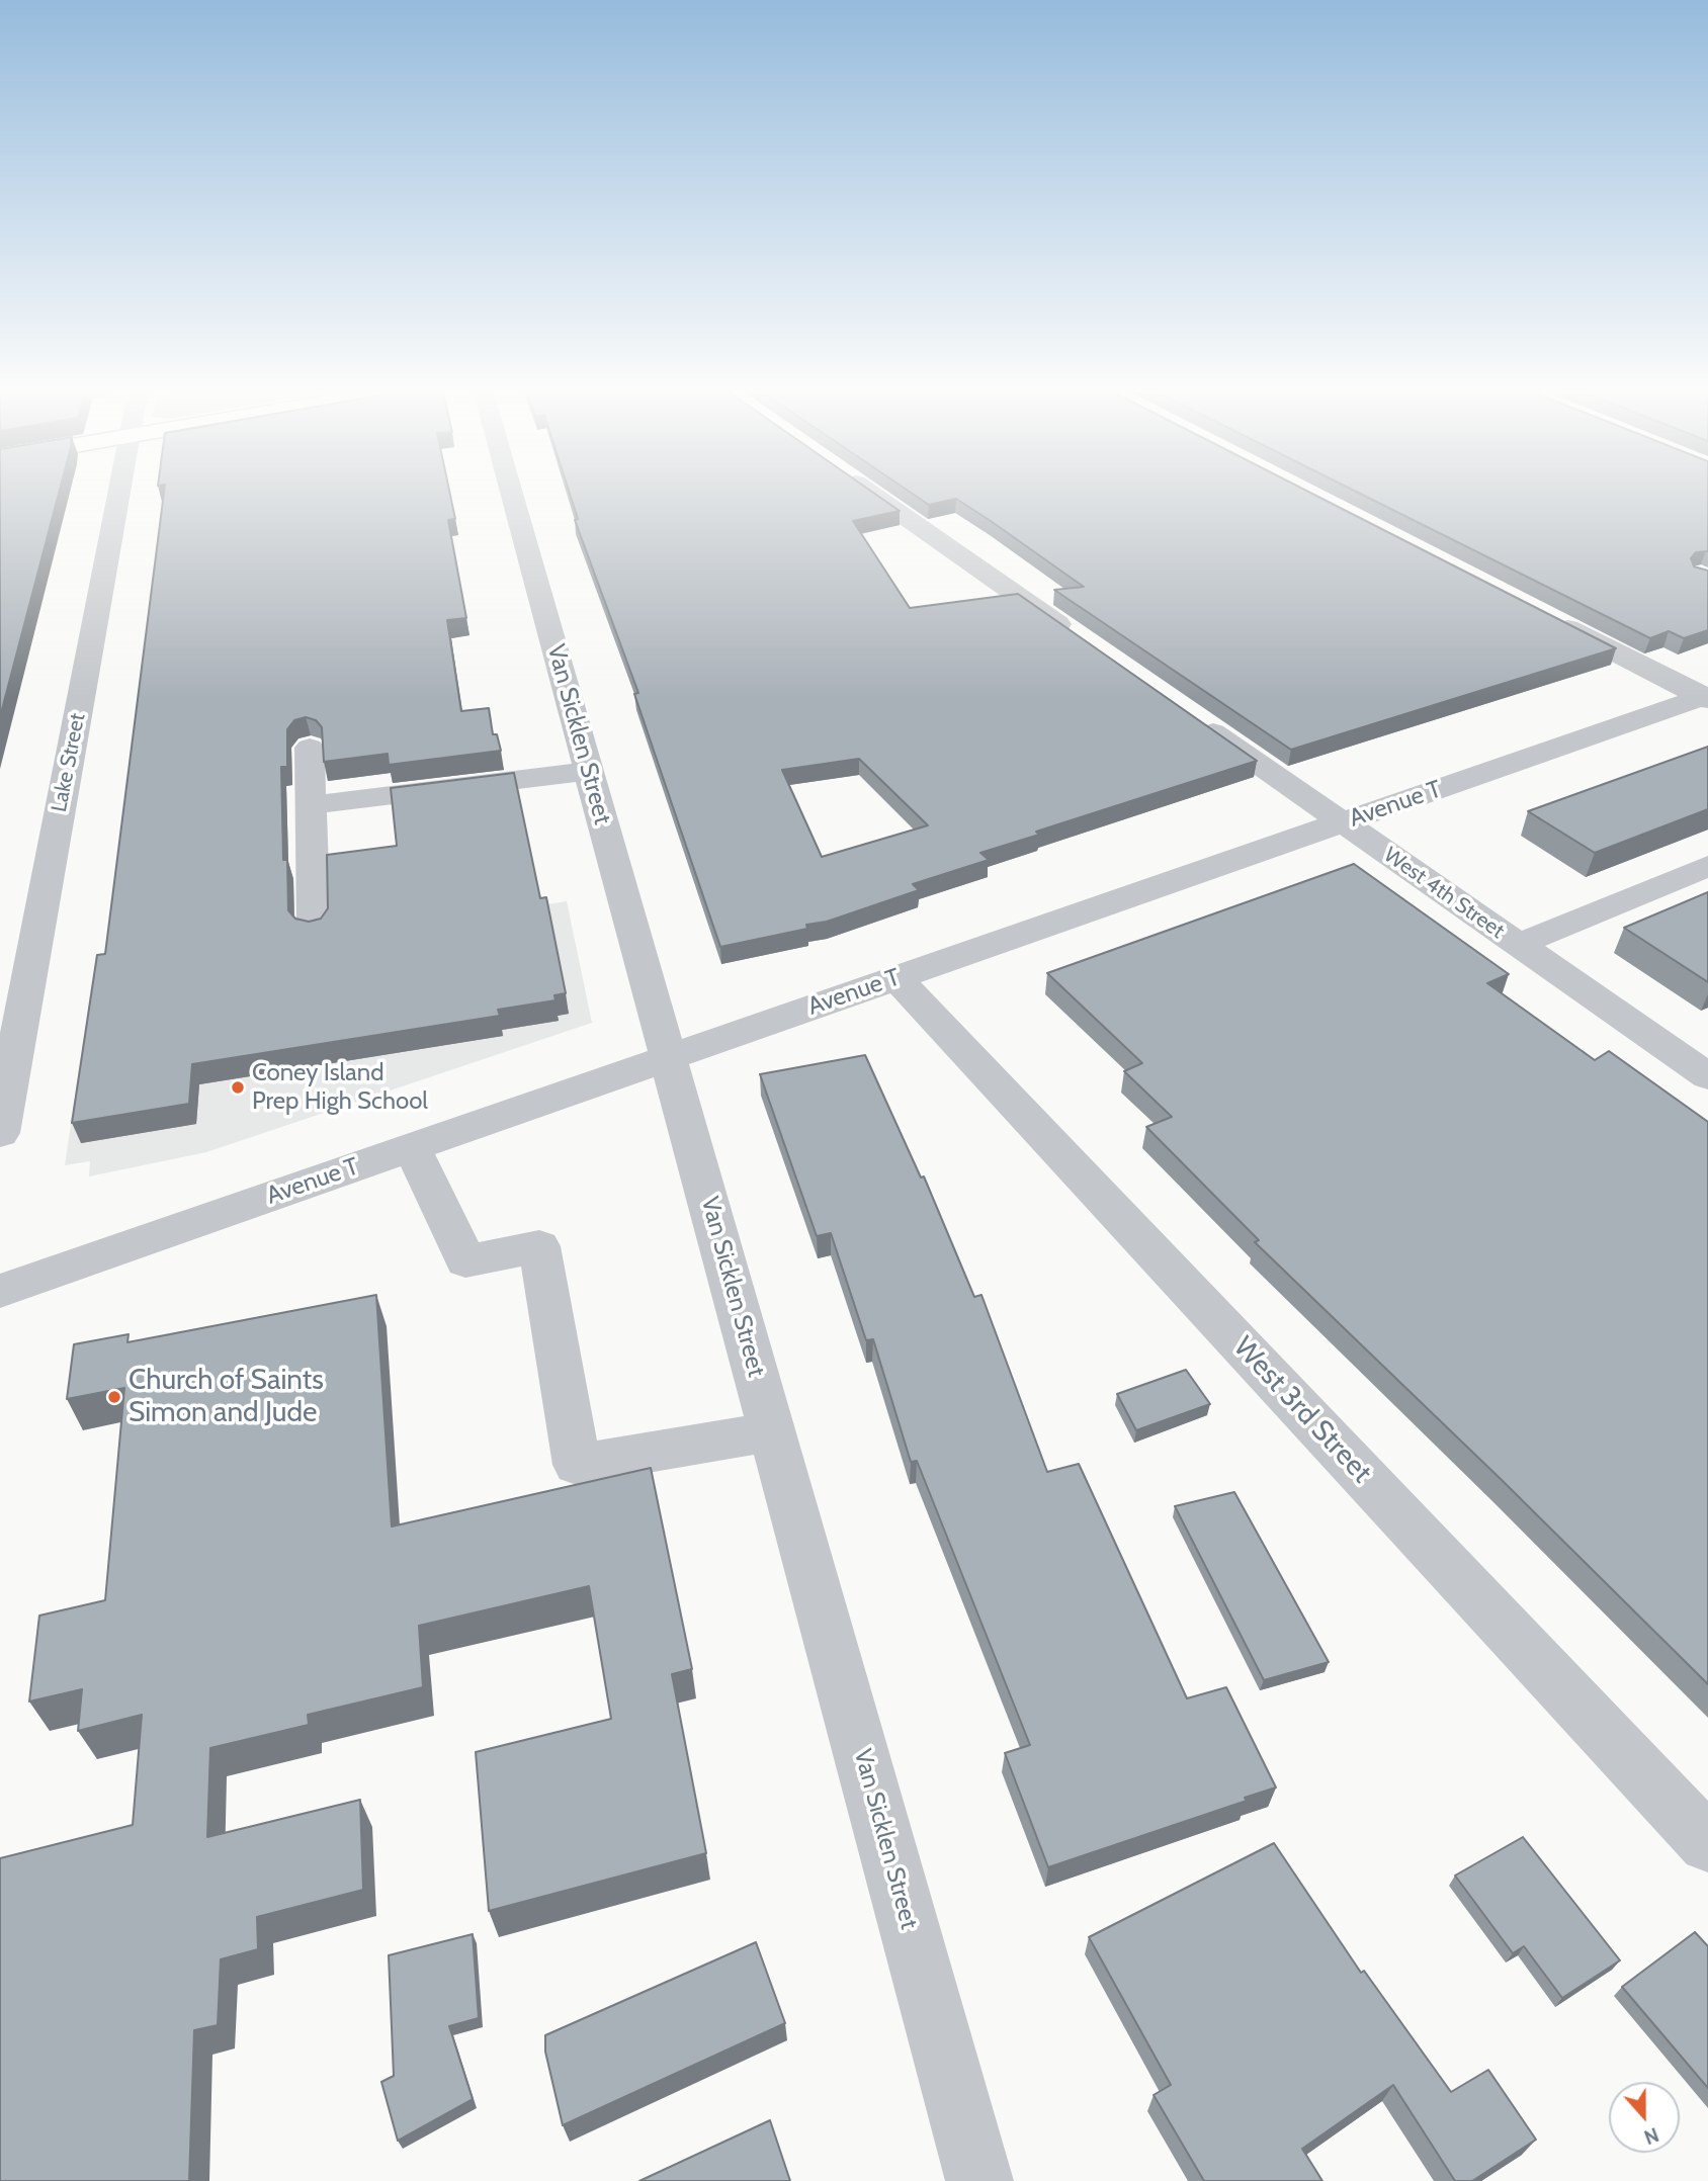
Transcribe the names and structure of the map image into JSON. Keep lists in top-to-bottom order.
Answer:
{
  "streets": {
    "street": [
      "Van Sicklen Street",
      "Lake Street",
      "Avenue T",
      "West 4th Street",
      "West 3rd Street"
    ]
  },
  "crossings": [
    ["Van Sicklen Street", "Avenue T"],
    ["Avenue T", "West 4th Street"],
    ["Avenue T", "West 3rd Street"]
  ],
  "places": ["Coney Island Prep High School", "Church of Saints Simon and Jude"],
  "north": "bottom"
}
